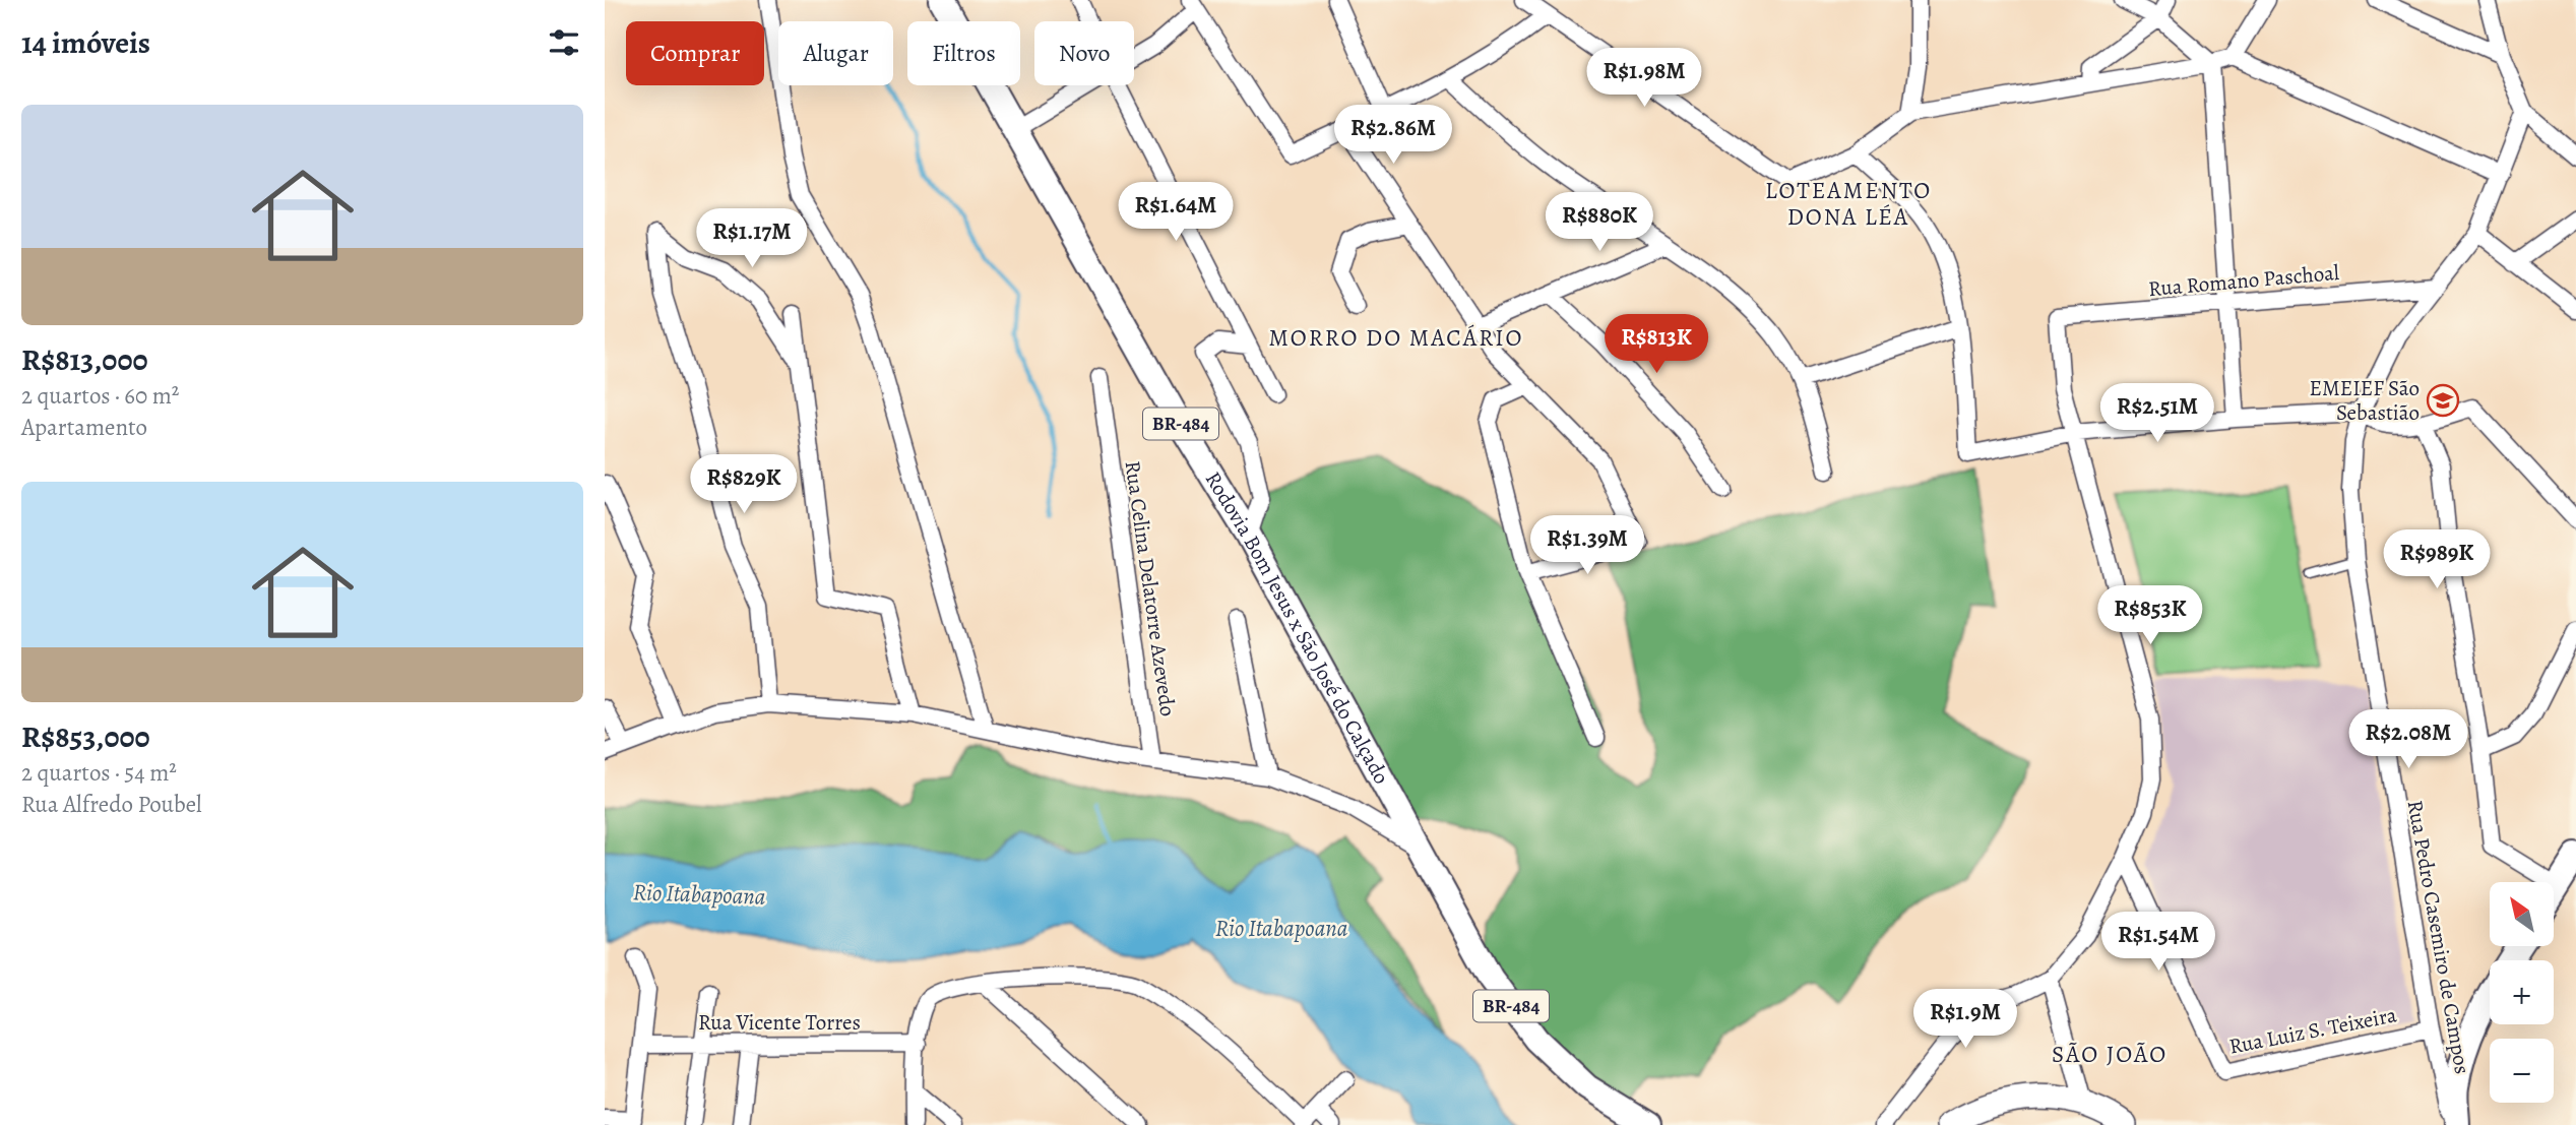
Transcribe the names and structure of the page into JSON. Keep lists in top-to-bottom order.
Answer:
{
  "streets": {
    "main road": ["BR-484", "Rodovia Bom Jesus x São José do Calçado"],
    "street": [
      "Rua Romano Paschoal",
      "Rua Celina Delatorre Azevedo",
      "Rua Pedro Casemiro de Campos",
      "Rua Vicente Torres",
      "Rua Luiz S. Teixeira"
    ]
  },
  "crossings": [
    ["Rua Romano Paschoal", "Rua Pedro Casemiro de Campos"],
    ["BR-484", "Rodovia Bom Jesus x São José do Calçado"],
    ["Rua Pedro Casemiro de Campos", "Rua Luiz S. Teixeira"]
  ],
  "districts": ["LOTEAMENTO DONA LÉA", "MORRO DO MACÁRIO", "SÃO JOÃO"],
  "water": ["Rio Itabapoana"],
  "places": {
    "school or university": ["EMEIEF São Sebastião"]
  },
  "north": "top left",
  "page": {
    "heading": "14 imóveis",
    "chip": [
      "Comprar",
      "Alugar",
      "Filtros",
      "Novo"
    ],
    "price": [
      "R$1.98M",
      "R$2.86M",
      "R$1.64M",
      "R$880K",
      "R$1.17M",
      "R$813K",
      "R$2.51M",
      "R$829K",
      "R$1.39M",
      "R$989K",
      "R$853K",
      "R$2.08M",
      "R$1.54M",
      "R$1.9M"
    ],
    "list": [
      {
        "name": "R$813,000",
        "note": "2 quartos · 60 m² · Apartamento"
      },
      {
        "name": "R$853,000",
        "note": "2 quartos · 54 m² · Rua Alfredo Poubel"
      }
    ],
    "map_buttons": ["+", "−"]
  }
}
